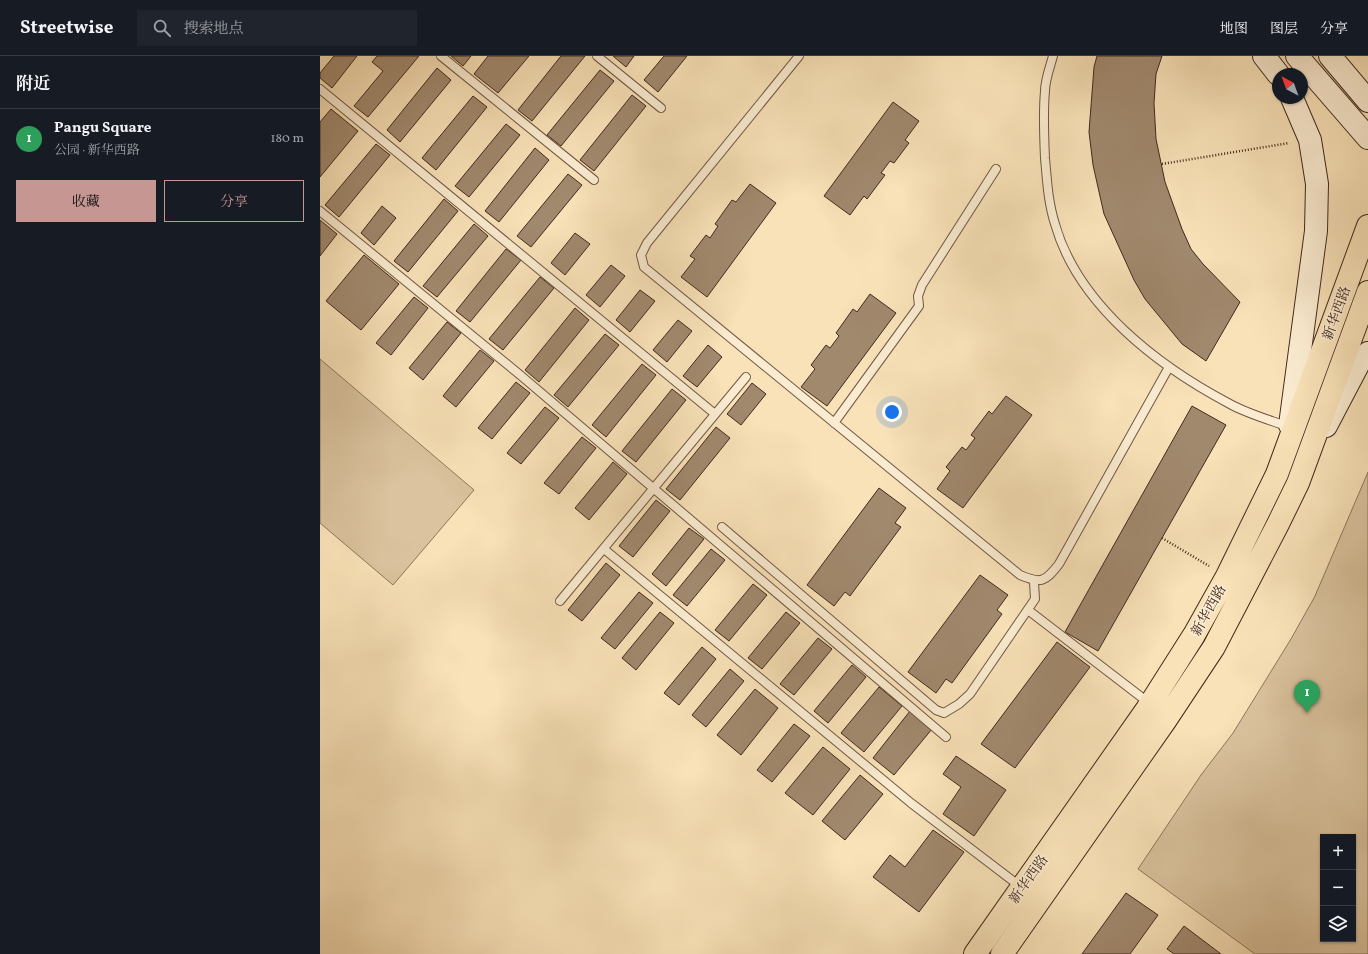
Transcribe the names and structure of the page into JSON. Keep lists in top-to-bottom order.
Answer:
{
  "streets": {
    "main road": ["新华西路"]
  },
  "north": "top left",
  "page": {
    "header": "Streetwise",
    "search": "搜索地点",
    "nav": ["地图", "图层", "分享"],
    "heading": "附近",
    "list": [
      {
        "mark": "1",
        "name": "Pangu Square",
        "note": "公园 · 新华西路",
        "value": "180 m"
      }
    ],
    "buttons": ["收藏", "分享"],
    "pins": "1",
    "map_buttons": ["+", "−"]
  }
}
